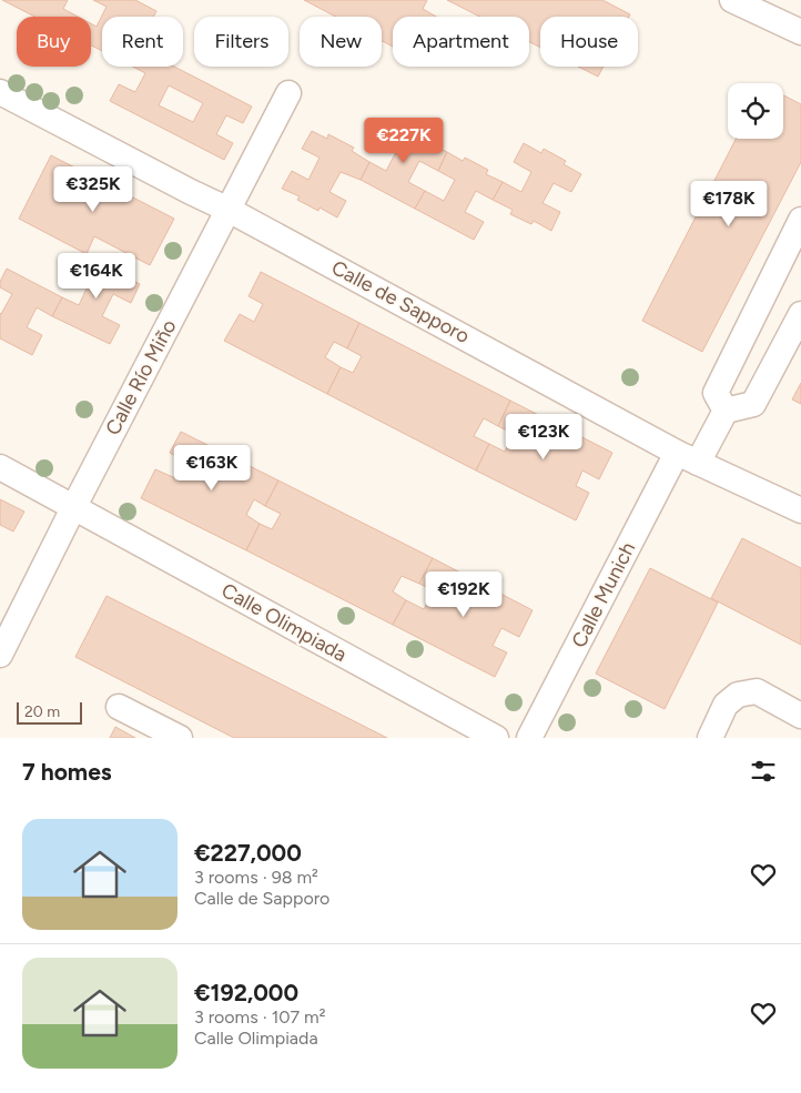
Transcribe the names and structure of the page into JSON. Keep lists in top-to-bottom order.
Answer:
{
  "streets": {
    "street": [
      "Calle de Sapporo",
      "Calle Río Miño",
      "Calle Munich",
      "Calle Olimpiada"
    ]
  },
  "crossings": [
    ["Calle de Sapporo", "Calle Río Miño"],
    ["Calle de Sapporo", "Calle Munich"],
    ["Calle Río Miño", "Calle Olimpiada"]
  ],
  "scale_bar": "20 m",
  "page": {
    "chip": [
      "Buy",
      "Rent",
      "Filters",
      "New",
      "Apartment",
      "House"
    ],
    "price": [
      "€227K",
      "€325K",
      "€178K",
      "€164K",
      "€123K",
      "€163K",
      "€192K"
    ],
    "scale": "20 m",
    "heading": "7 homes",
    "list": [
      {
        "name": "€227,000",
        "note": "3 rooms · 98 m² · Calle de Sapporo"
      },
      {
        "name": "€192,000",
        "note": "3 rooms · 107 m² · Calle Olimpiada"
      }
    ]
  }
}
